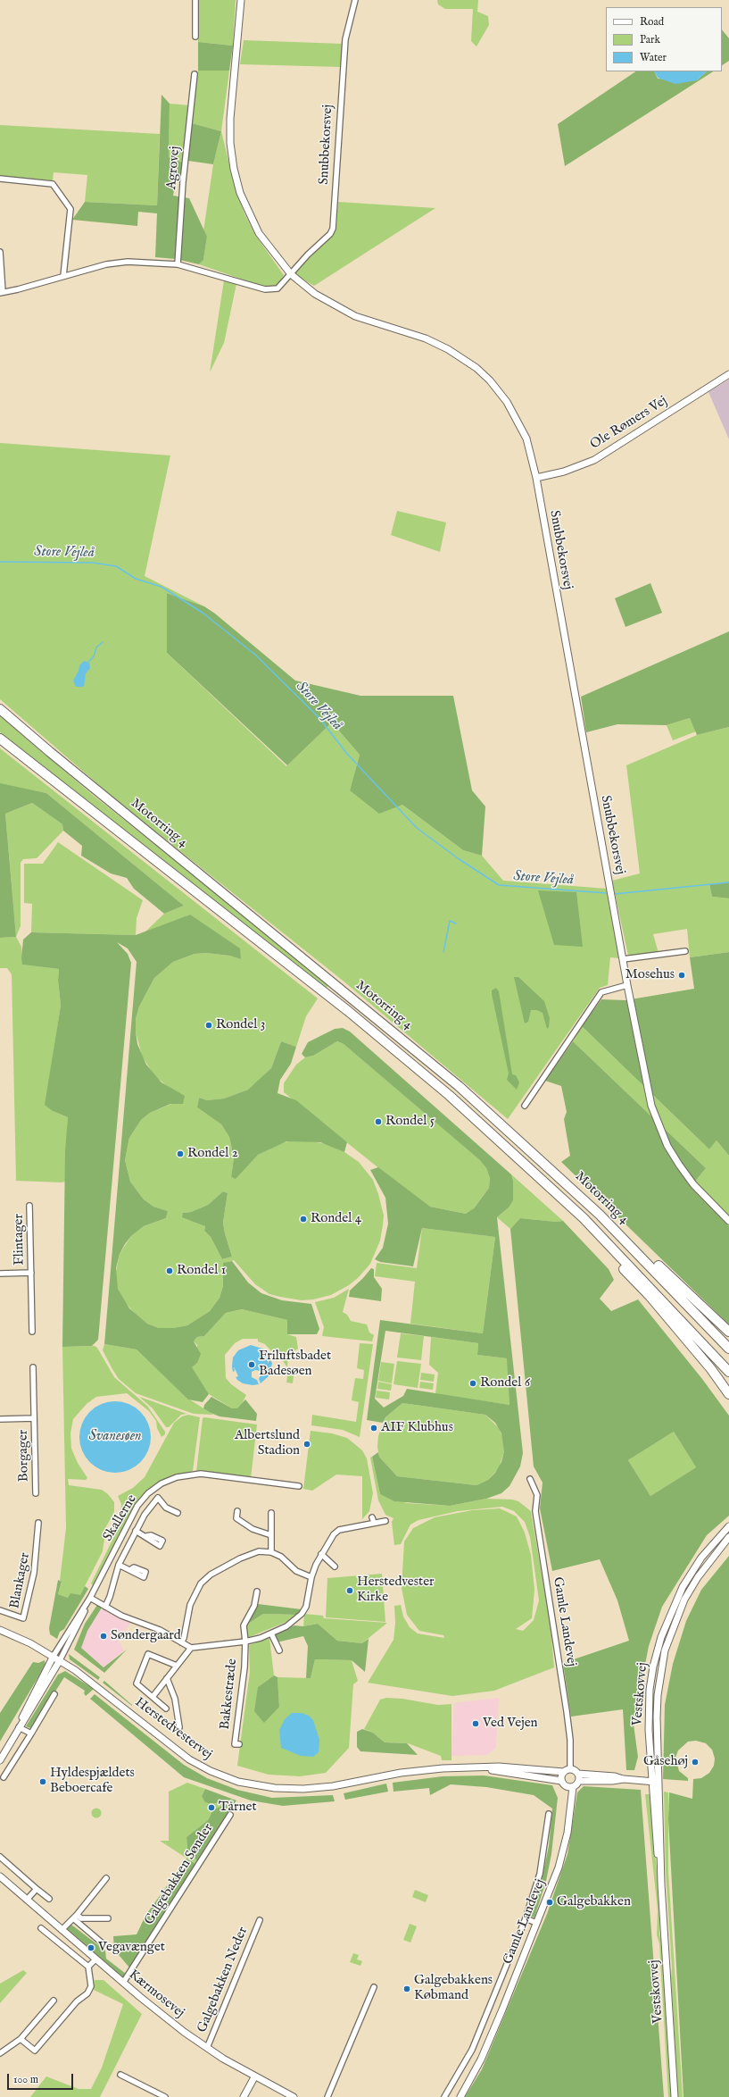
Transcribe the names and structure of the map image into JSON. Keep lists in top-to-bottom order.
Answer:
{
  "streets": {
    "highway": ["Motorring 4"],
    "street": [
      "Snubbekorsvej",
      "Agrovej",
      "Ole Rømers Vej",
      "Flintager",
      "Borgager",
      "Skallerne",
      "Blankager",
      "Gamle Landevej",
      "Bakkestræde",
      "Vestskovvej",
      "Herstedvestervej",
      "Galgebakken Sønder",
      "Galgebakken Neder",
      "Kærmosevej"
    ]
  },
  "crossings": [
    ["Snubbekorsvej", "Ole Rømers Vej"],
    ["Skallerne", "Herstedvestervej"],
    ["Gamle Landevej", "Herstedvestervej"],
    ["Galgebakken Sønder", "Kærmosevej"],
    ["Galgebakken Neder", "Kærmosevej"]
  ],
  "water": ["Store Vejleå", "Svanesøen"],
  "places": [
    "Mosehus",
    "Rondel 3",
    "Rondel 5",
    "Rondel 2",
    "Rondel 4",
    "Rondel 1",
    "Friluftsbadet Badesøen",
    "Rondel 6",
    "AIF Klubhus",
    "Albertslund Stadion",
    "Herstedvester Kirke",
    "Søndergaard",
    "Ved Vejen",
    "Gåsehøj",
    "Hyldespjældets Beboercafe",
    "Tårnet",
    "Galgebakken",
    "Vegavænget",
    "Galgebakkens Købmand"
  ],
  "legend": ["Road", "Park", "Water"],
  "scale_bar": "100 m"
}
